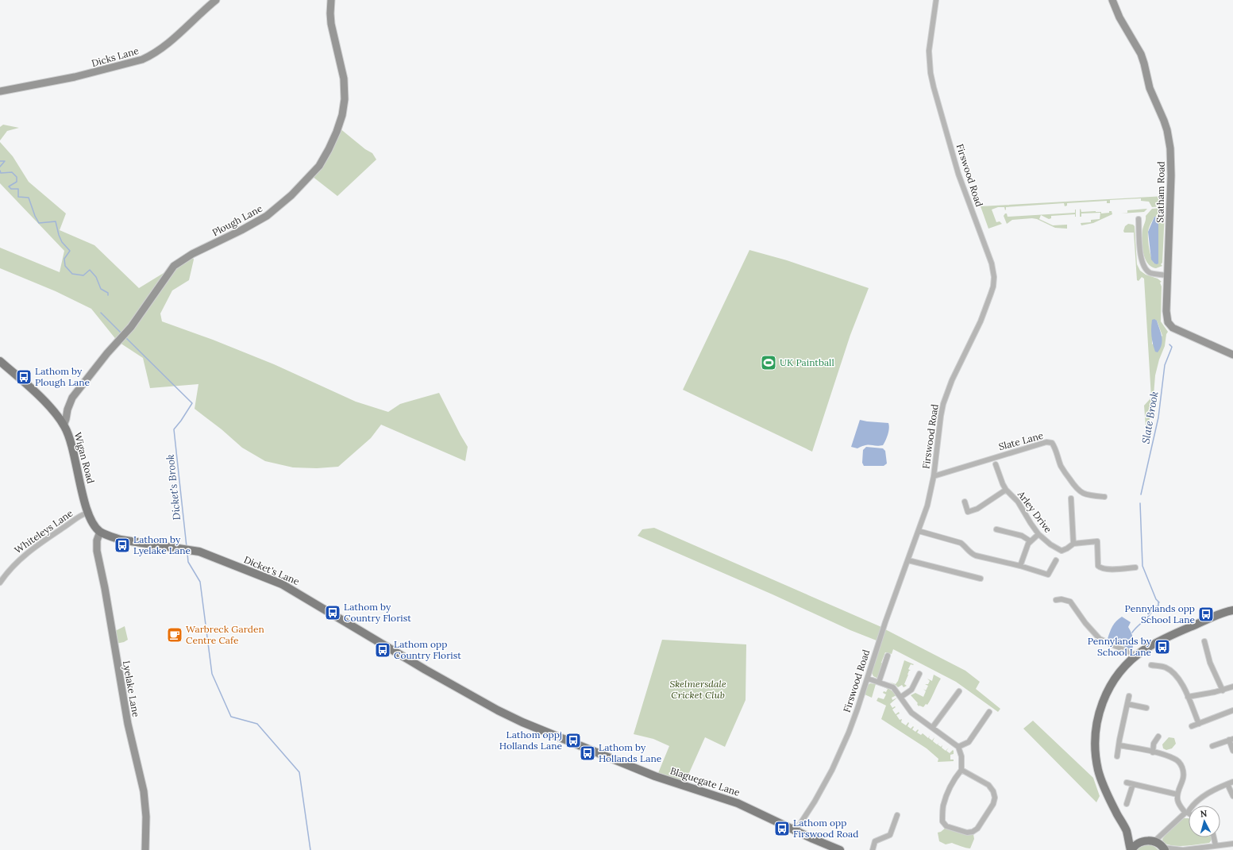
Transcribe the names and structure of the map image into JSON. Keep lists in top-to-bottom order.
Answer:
{
  "streets": {
    "main road": [
      "Dicks Lane",
      "Statham Road",
      "Plough Lane",
      "Wigan Road",
      "Dicket's Lane",
      "Lyelake Lane",
      "Blaguegate Lane"
    ],
    "street": [
      "Firswood Road",
      "Slate Lane",
      "Arley Drive",
      "Whiteleys Lane"
    ]
  },
  "crossings": [
    ["Firswood Road", "Slate Lane"],
    ["Firswood Road", "Blaguegate Lane"],
    ["Plough Lane", "Wigan Road"],
    ["Wigan Road", "Whiteleys Lane"],
    ["Wigan Road", "Dicket's Lane"],
    ["Wigan Road", "Lyelake Lane"],
    ["Dicket's Lane", "Lyelake Lane"],
    ["Dicket's Lane", "Blaguegate Lane"]
  ],
  "water": ["Slate Brook", "Dicket's Brook"],
  "parks": ["Skelmersdale Cricket Club"],
  "places": {
    "sports": ["UK Paintball"],
    "bus stop": [
      "Lathom by Plough Lane",
      "Lathom by Lyelake Lane",
      "Lathom by Country Florist",
      "Pennylands opp School Lane",
      "Pennylands by School Lane",
      "Lathom opp Country Florist",
      "Lathom oppj Hollands Lane",
      "Lathom by Hollands Lane",
      "Lathom opp Firswood Road"
    ],
    "cafe": ["Warbreck Garden Centre Cafe"]
  },
  "north": "top"
}
